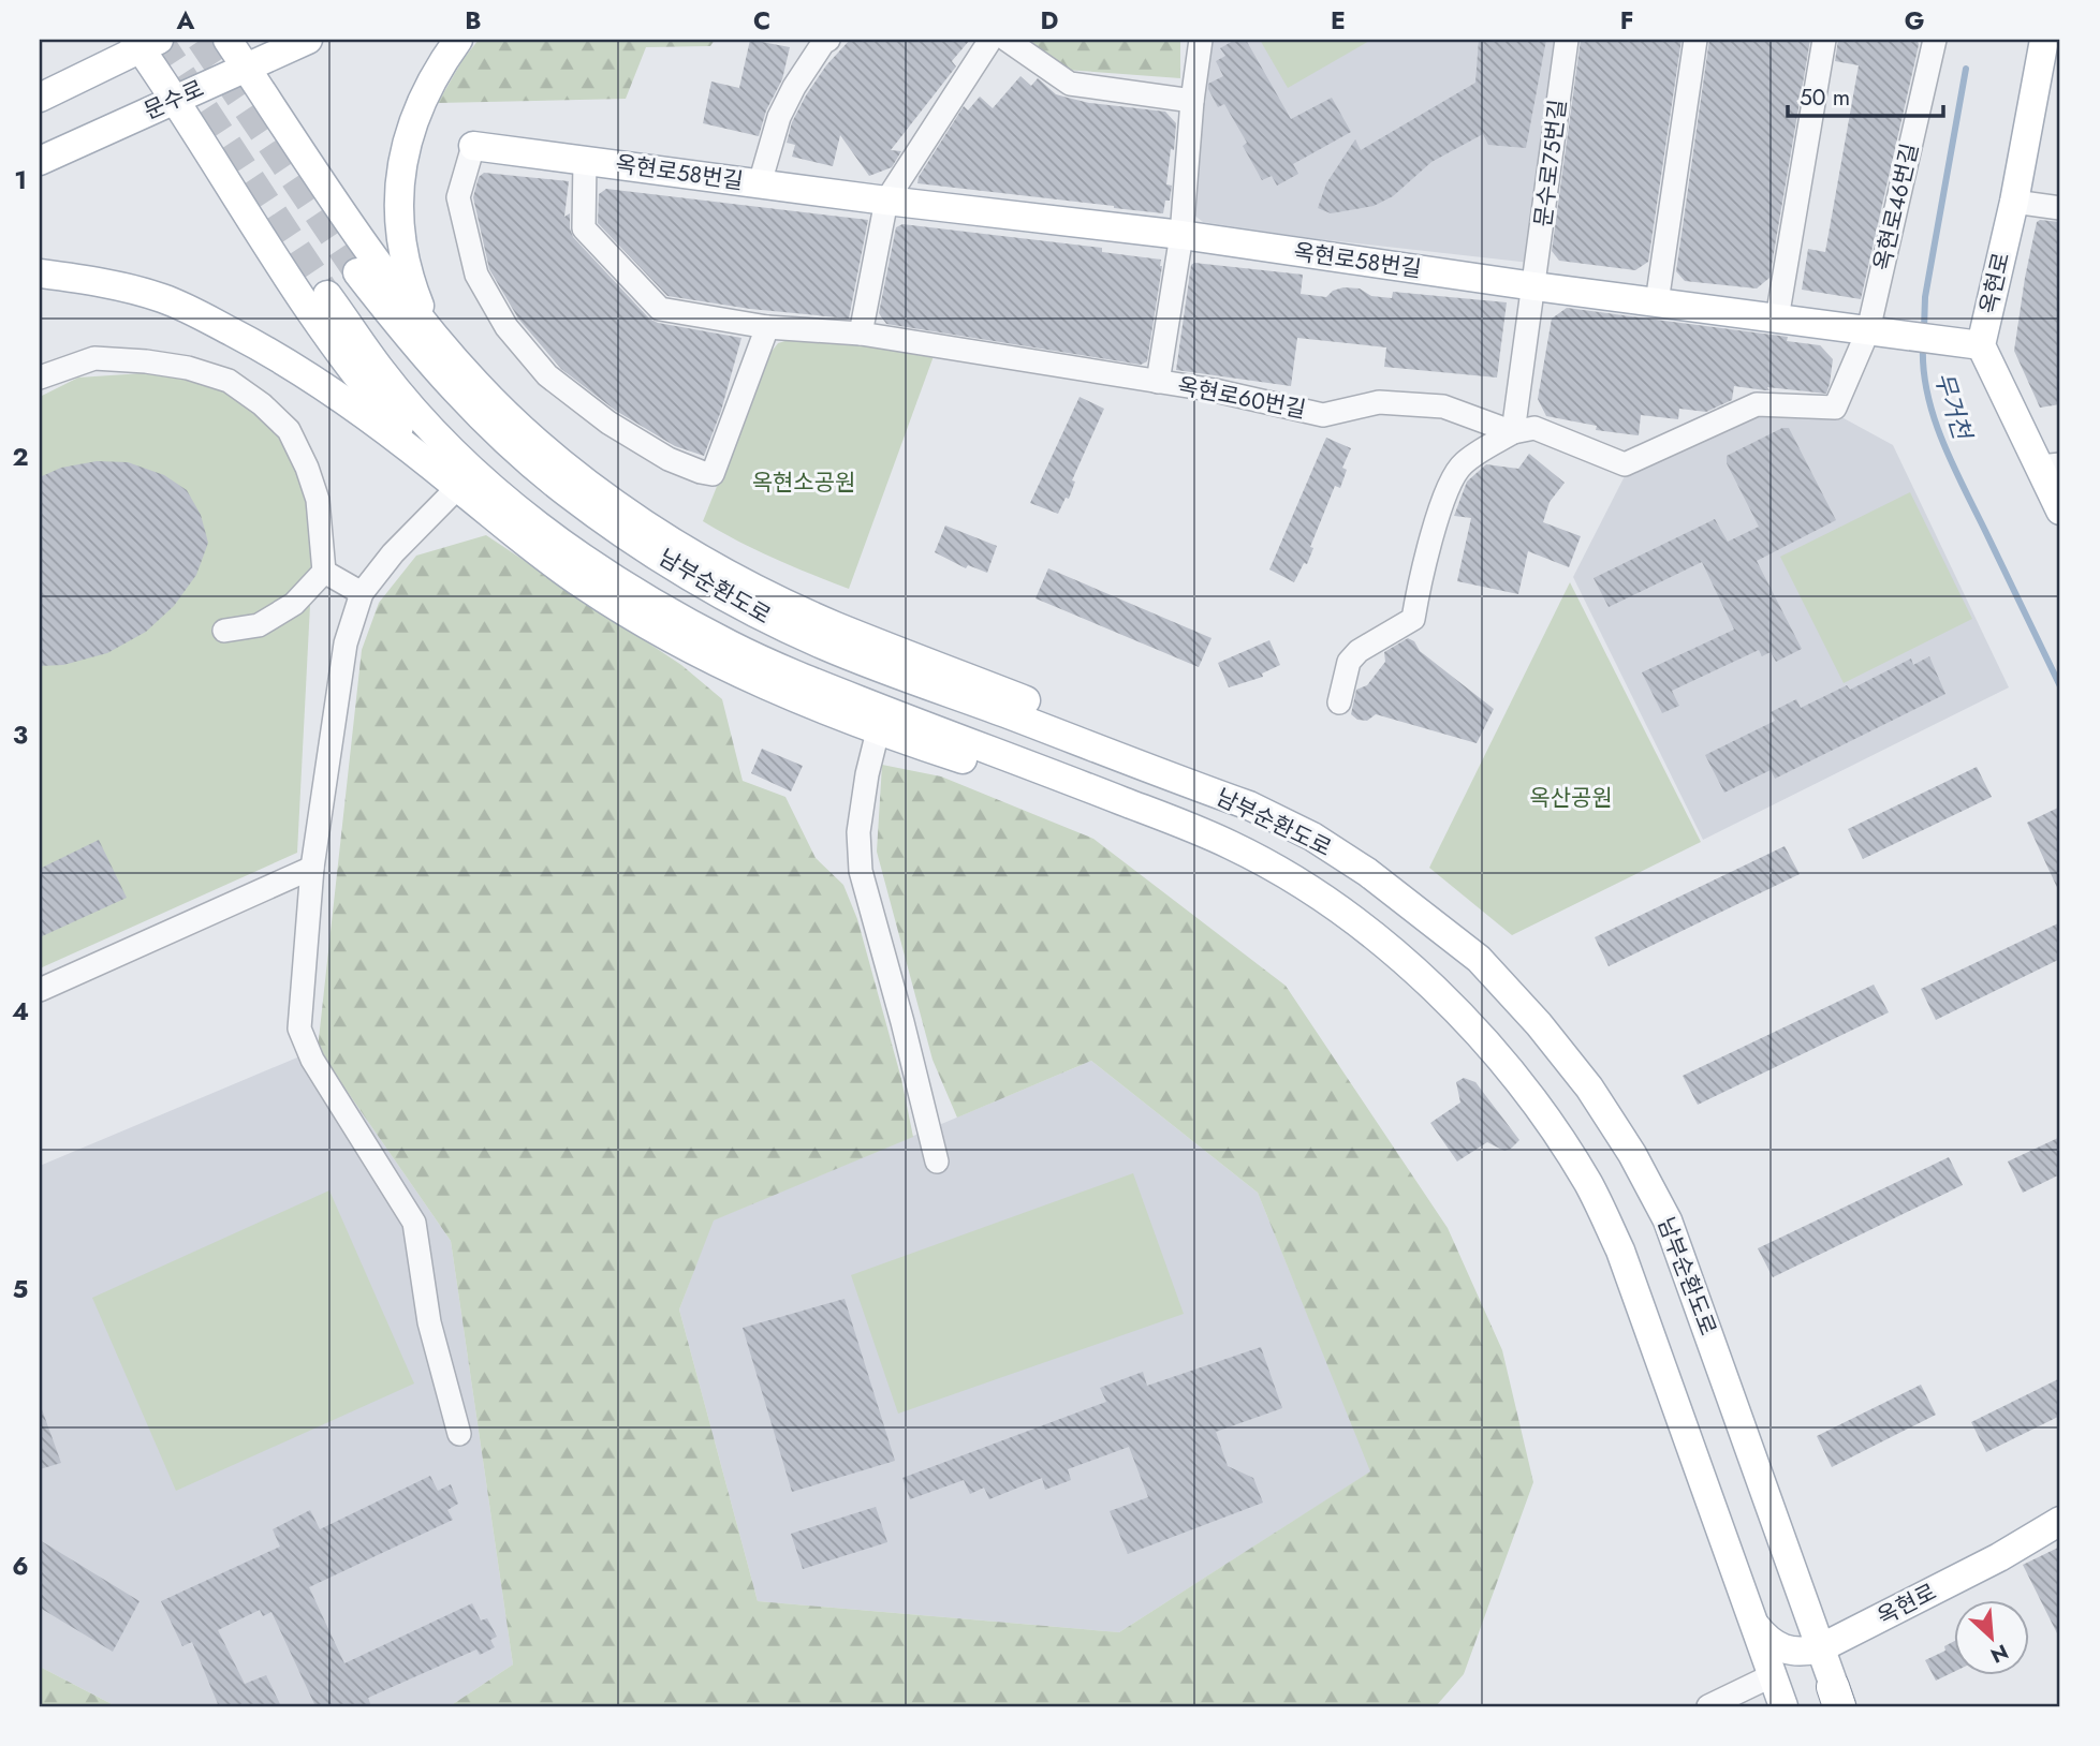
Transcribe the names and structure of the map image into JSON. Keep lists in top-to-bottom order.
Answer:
{
  "streets": {
    "main road": [
      "문수로",
      "옥현로58번길",
      "옥현로",
      "남부순환도로"
    ],
    "street": ["문수로75번길", "옥현로46번길", "옥현로60번길"]
  },
  "crossings": [
    ["문수로75번길", "옥현로58번길"],
    ["옥현로58번길", "옥현로46번길"],
    ["옥현로58번길", "옥현로"],
    ["옥현로58번길", "옥현로60번길"],
    ["옥현로46번길", "옥현로60번길"],
    ["옥현로", "남부순환도로"]
  ],
  "water": ["무거천"],
  "parks": ["옥현소공원", "옥산공원"],
  "scale_bar": "50 m",
  "north": "bottom right",
  "grid": {
    "columns": [
      "A",
      "B",
      "C",
      "D",
      "E",
      "F",
      "G"
    ],
    "rows": [
      "1",
      "2",
      "3",
      "4",
      "5",
      "6"
    ]
  }
}
